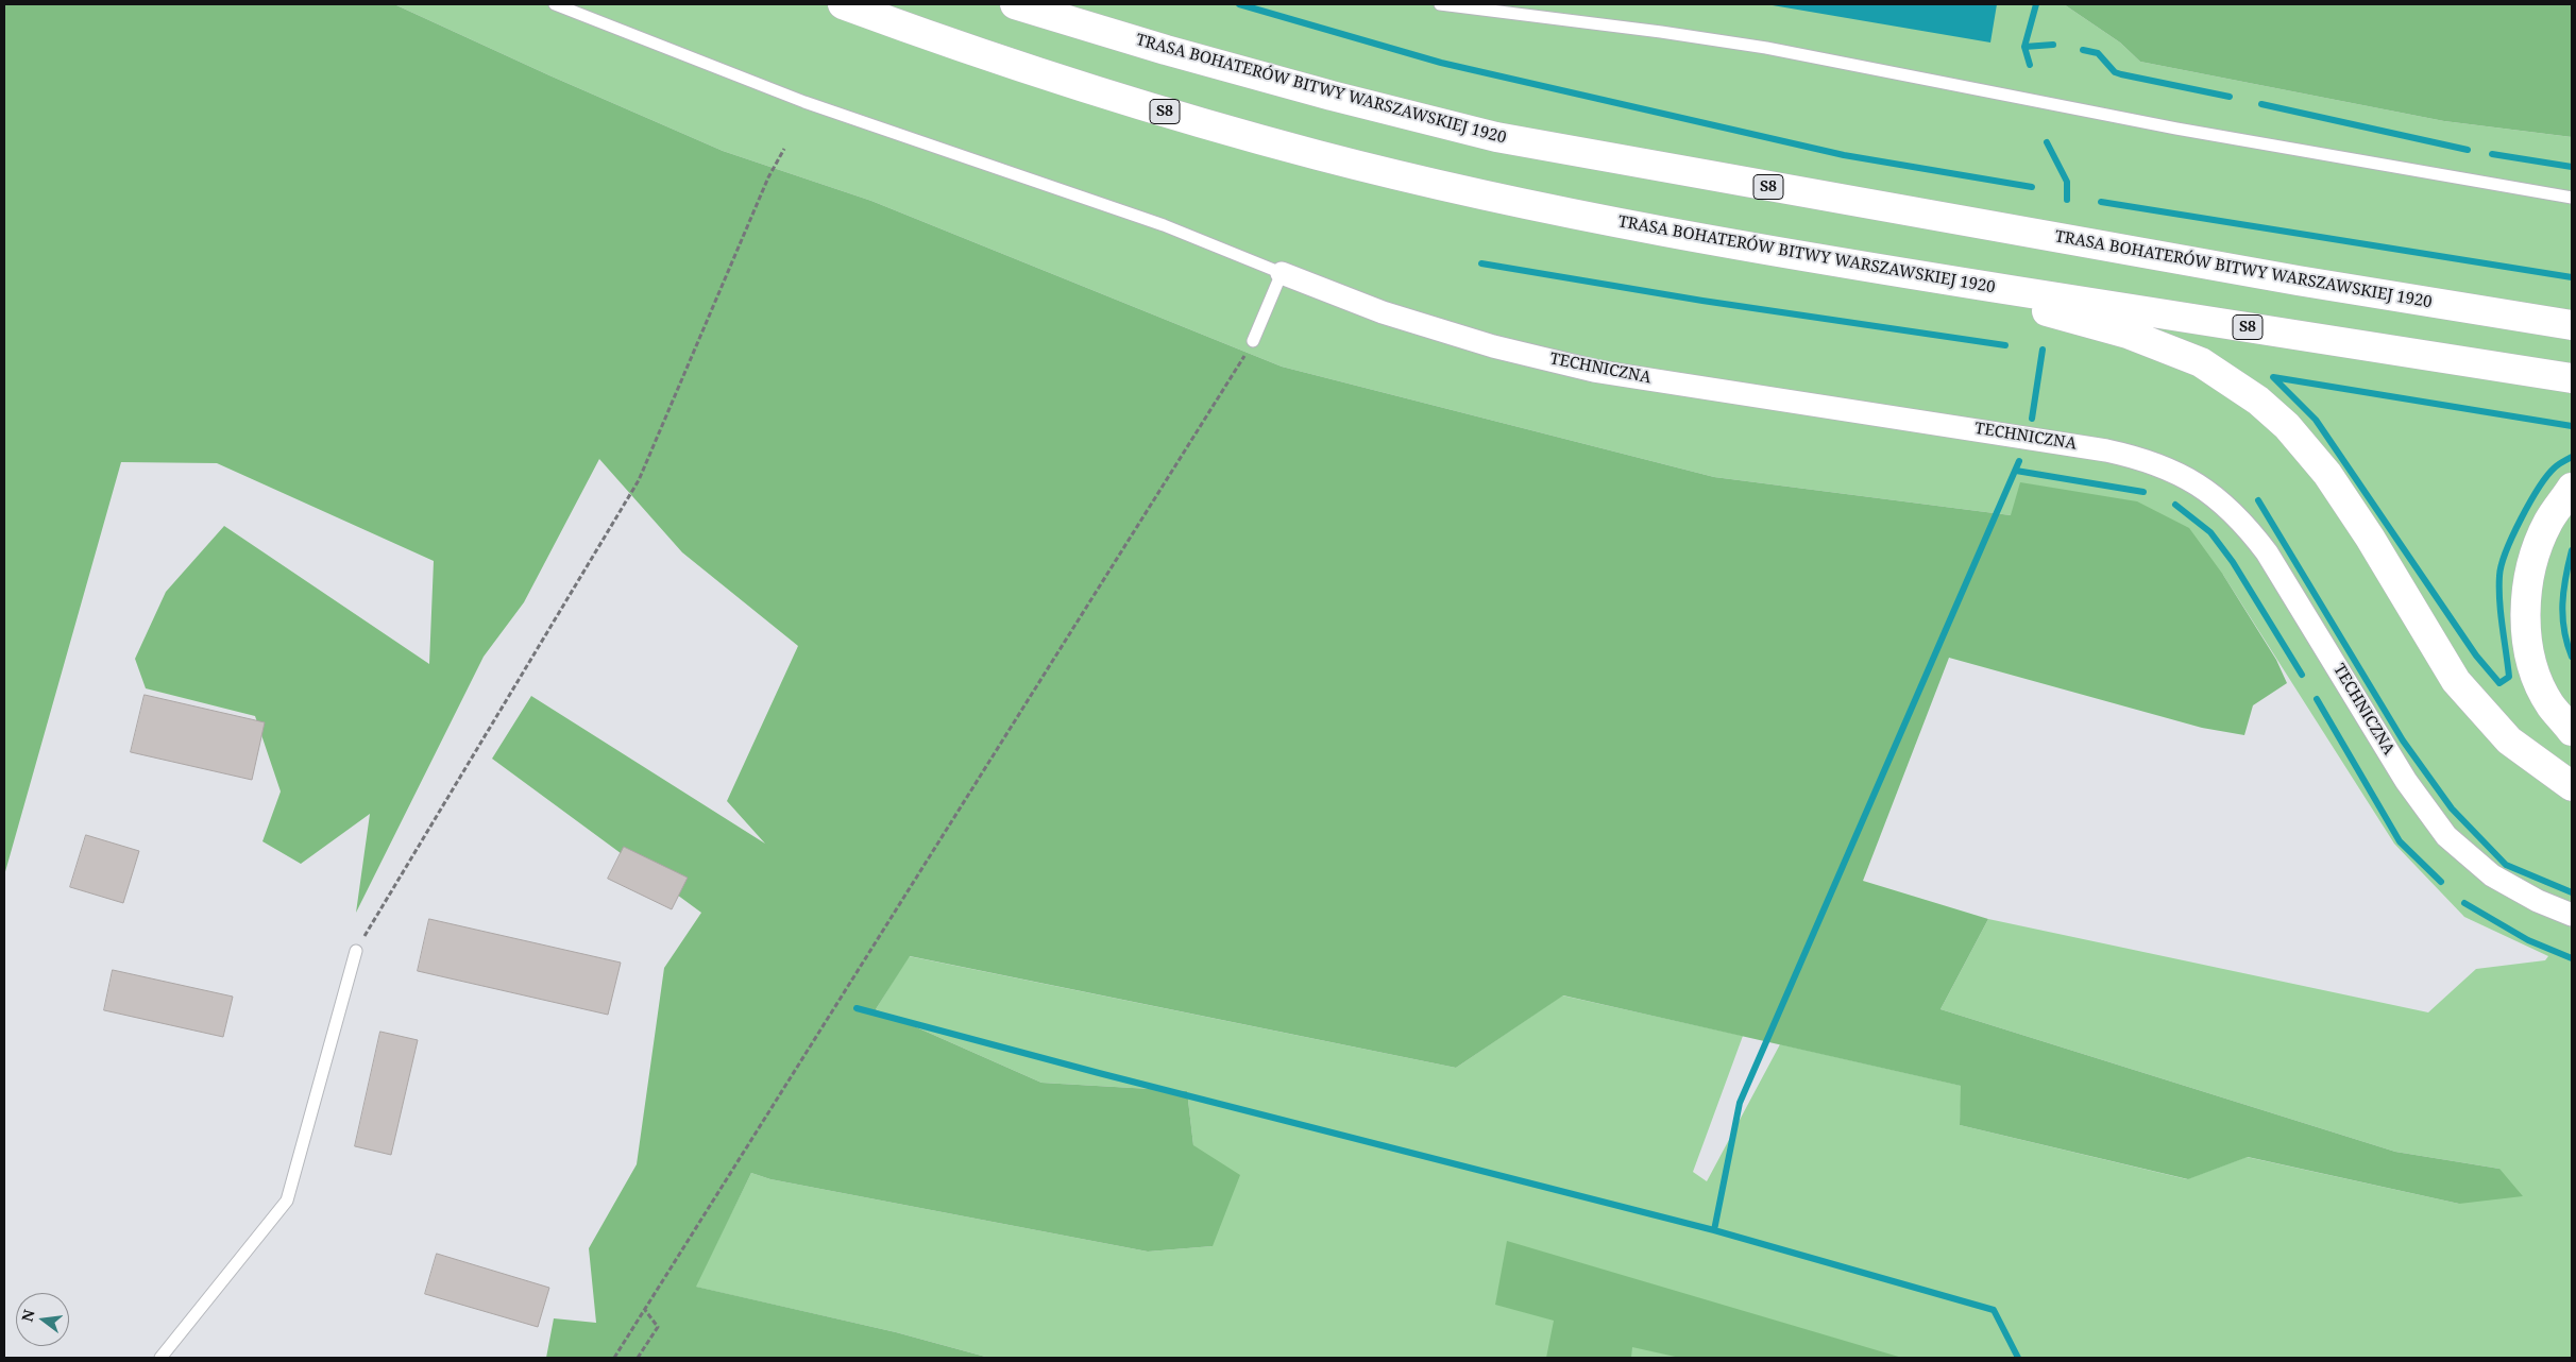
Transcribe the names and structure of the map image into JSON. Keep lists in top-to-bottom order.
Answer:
{
  "streets": {
    "highway": ["TRASA BOHATERÓW BITWY WARSZAWSKIEJ 1920", "S8"],
    "street": ["TECHNICZNA"]
  },
  "north": "left"
}
